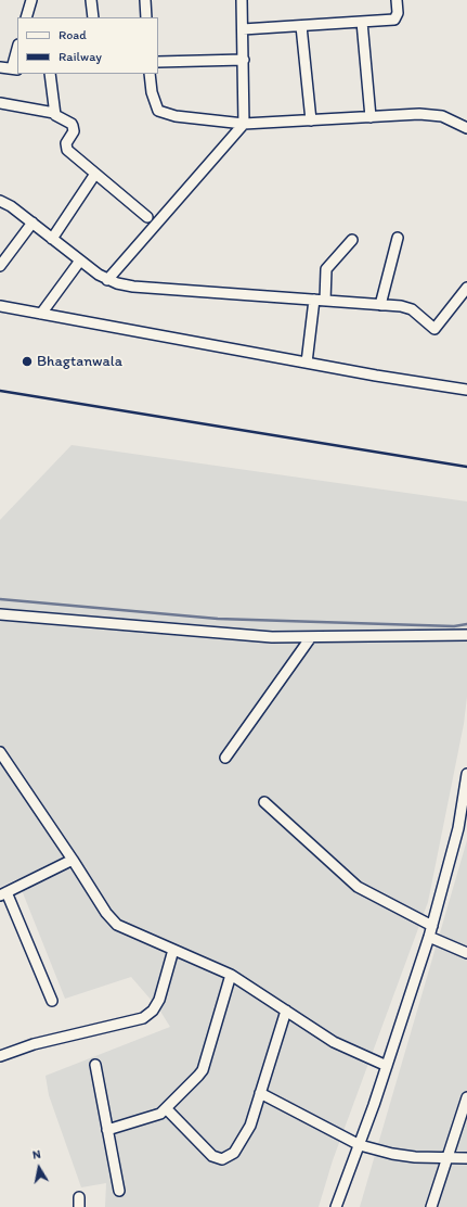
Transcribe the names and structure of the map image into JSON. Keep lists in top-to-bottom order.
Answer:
{
  "places": ["Bhagtanwala"],
  "legend": ["Road", "Railway"],
  "north": "top"
}
